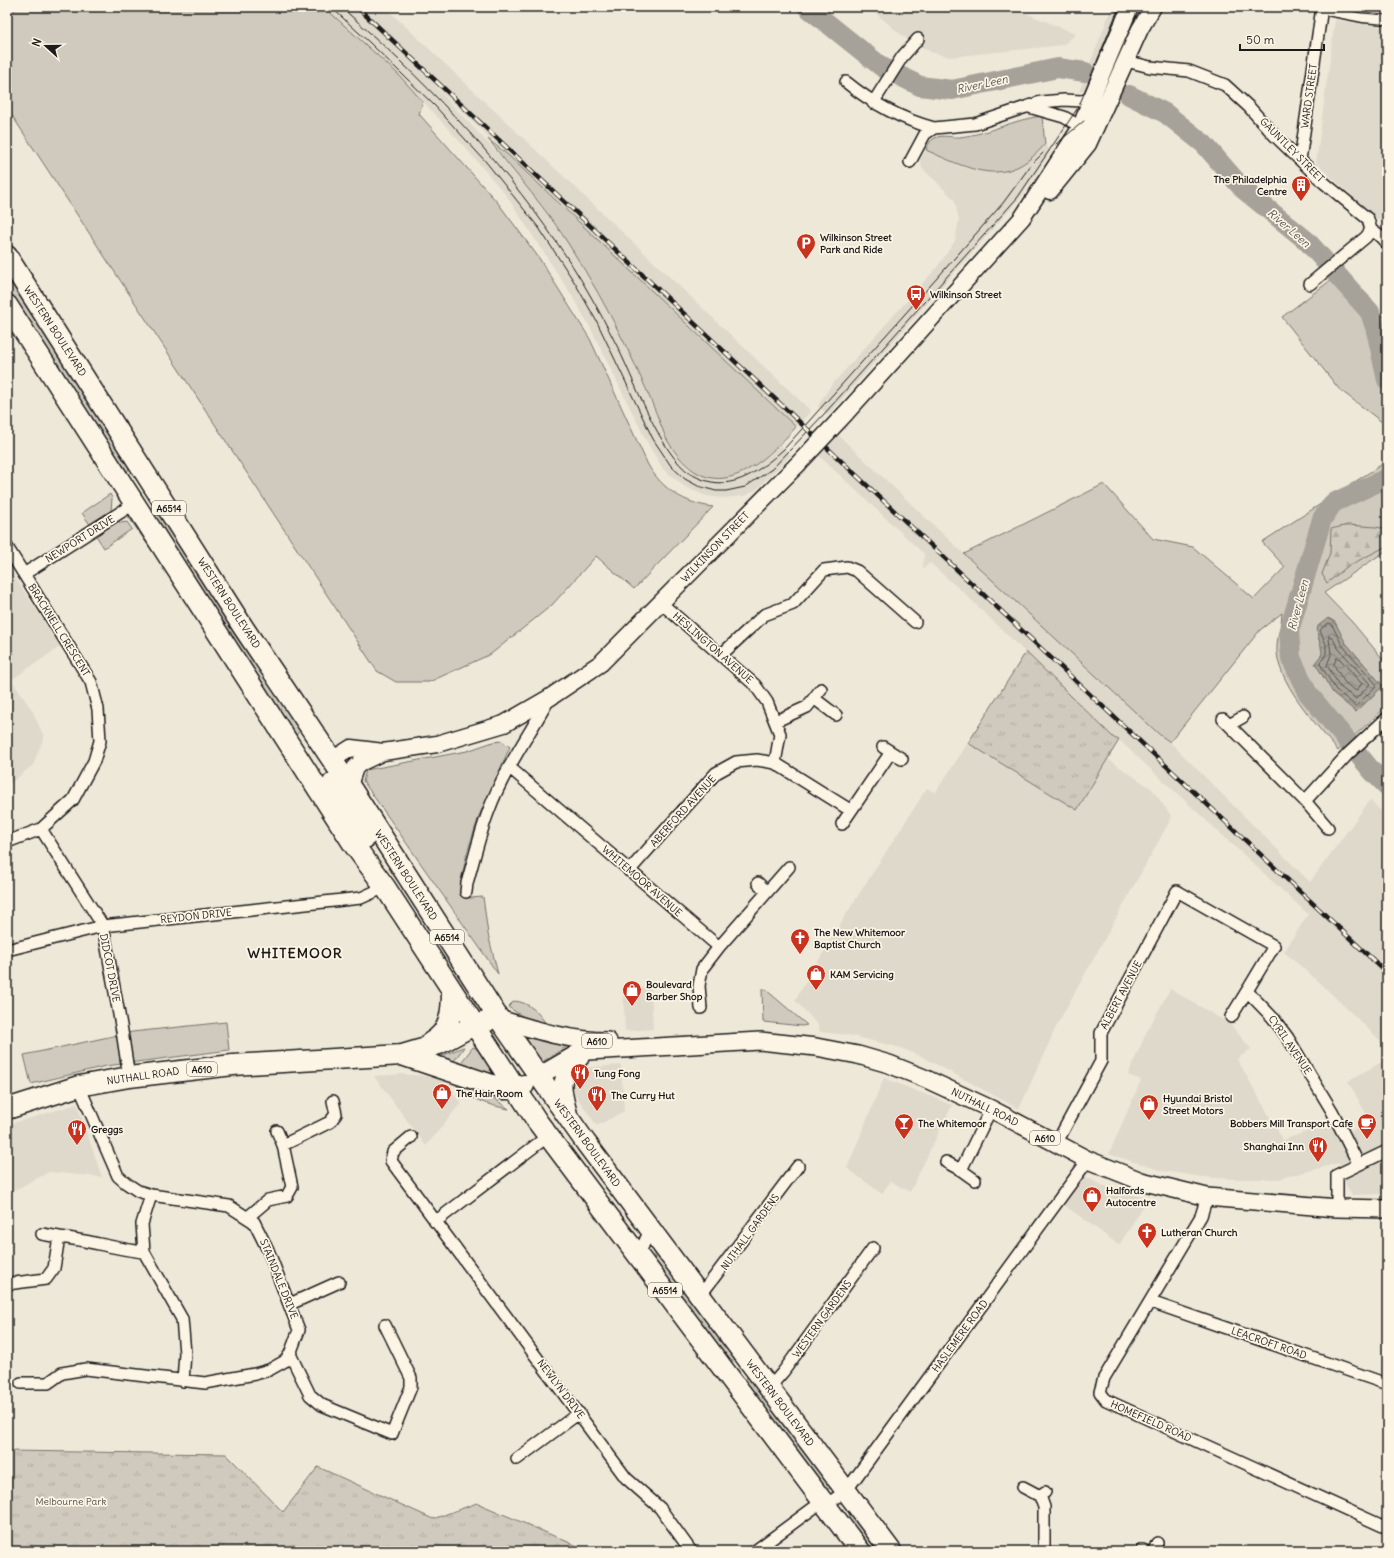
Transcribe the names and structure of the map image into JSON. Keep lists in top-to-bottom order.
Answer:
{
  "streets": {
    "highway": [
      "WESTERN BOULEVARD",
      "A6514",
      "A610",
      "NUTHALL ROAD"
    ],
    "street": [
      "WARD STREET",
      "GAUNTLEY STREET",
      "NEWPORT DRIVE",
      "WILKINSON STREET",
      "BRACKNELL CRESCENT",
      "HESLINGTON AVENUE",
      "ABERFORD AVENUE",
      "WHITEMOOR AVENUE",
      "REYDON DRIVE",
      "DIDCOT DRIVE",
      "ALBERT AVENUE",
      "CYRIL AVENUE",
      "NUTHALL GARDENS",
      "STAINDALE DRIVE",
      "WESTERN GARDENS",
      "HASLEMERE ROAD",
      "LEACROFT ROAD",
      "NEWLYN DRIVE",
      "HOMEFIELD ROAD"
    ]
  },
  "crossings": [
    ["WARD STREET", "GAUNTLEY STREET"],
    ["GAUNTLEY STREET", "WILKINSON STREET"],
    ["WESTERN BOULEVARD", "WILKINSON STREET"],
    ["WESTERN BOULEVARD", "NUTHALL ROAD"],
    ["WESTERN BOULEVARD", "NUTHALL GARDENS"],
    ["WESTERN BOULEVARD", "WESTERN GARDENS"],
    ["WESTERN BOULEVARD", "HASLEMERE ROAD"],
    ["A6514", "NEWPORT DRIVE"],
    ["A6514", "REYDON DRIVE"],
    ["A6514", "NUTHALL ROAD"],
    ["A6514", "HASLEMERE ROAD"],
    ["NEWPORT DRIVE", "BRACKNELL CRESCENT"],
    ["WILKINSON STREET", "HESLINGTON AVENUE"],
    ["BRACKNELL CRESCENT", "DIDCOT DRIVE"],
    ["HESLINGTON AVENUE", "ABERFORD AVENUE"],
    ["ABERFORD AVENUE", "WHITEMOOR AVENUE"],
    ["REYDON DRIVE", "DIDCOT DRIVE"],
    ["DIDCOT DRIVE", "NUTHALL ROAD"],
    ["ALBERT AVENUE", "CYRIL AVENUE"],
    ["ALBERT AVENUE", "NUTHALL ROAD"],
    ["NUTHALL ROAD", "STAINDALE DRIVE"],
    ["NUTHALL ROAD", "HASLEMERE ROAD"],
    ["NUTHALL ROAD", "HOMEFIELD ROAD"],
    ["LEACROFT ROAD", "HOMEFIELD ROAD"]
  ],
  "districts": ["WHITEMOOR"],
  "water": ["River Leen"],
  "parks": ["Melbourne Park"],
  "places": {
    "building": ["The Philadelphia Centre"],
    "parking": ["Wilkinson Street Park and Ride"],
    "bus stop": ["Wilkinson Street"],
    "church": ["The New Whitemoor Baptist Church", "Lutheran Church"],
    "shop": [
      "KAM Servicing",
      "Boulevard Barber Shop",
      "The Hair Room",
      "Hyundai Bristol Street Motors",
      "Halfords Autocentre"
    ],
    "restaurant": [
      "Tung Fong",
      "The Curry Hut",
      "Greggs",
      "Shanghai Inn"
    ],
    "bar": ["The Whitemoor"],
    "cafe": ["Bobbers Mill Transport Cafe"]
  },
  "scale_bar": "50 m",
  "north": "left"
}
